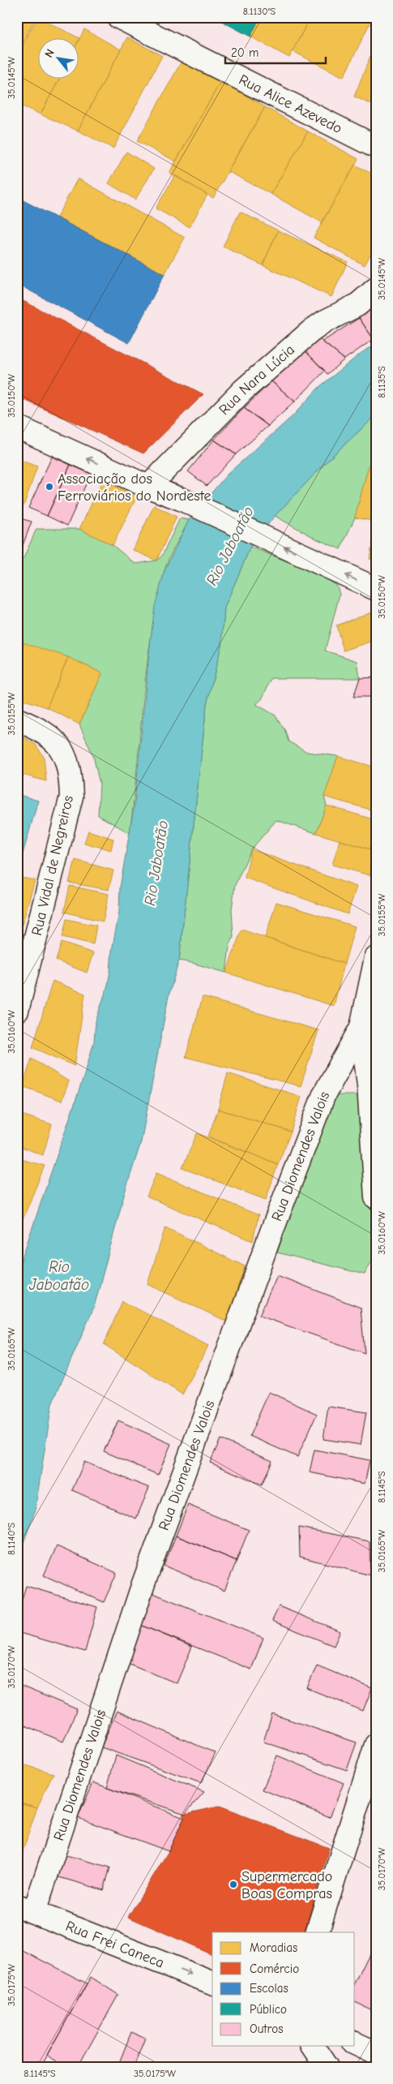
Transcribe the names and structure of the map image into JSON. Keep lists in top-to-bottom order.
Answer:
{
  "streets": {
    "street": [
      "Rua Alice Azevedo",
      "Rua Nara Lúcia",
      "Rua Vidal de Negreiros",
      "Rua Diomendes Valois",
      "Rua Frei Caneca"
    ]
  },
  "crossings": [
    ["Rua Diomendes Valois", "Rua Frei Caneca"]
  ],
  "one_way": ["Rua Frei Caneca"],
  "water": ["Rio Jaboatão"],
  "places": ["Associação dos Ferroviários do Nordeste", "Supermercado Boas Compras"],
  "legend": [
    "Moradias",
    "Comércio",
    "Escolas",
    "Público",
    "Outros"
  ],
  "scale_bar": "20 m",
  "north": "top left",
  "coordinates": [
    "8.1130°S",
    "35.0145°W",
    "8.1135°S",
    "35.0150°W",
    "35.0155°W",
    "35.0160°W",
    "35.0165°W",
    "8.1145°S",
    "8.1140°S",
    "35.0170°W",
    "35.0175°W"
  ]
}
